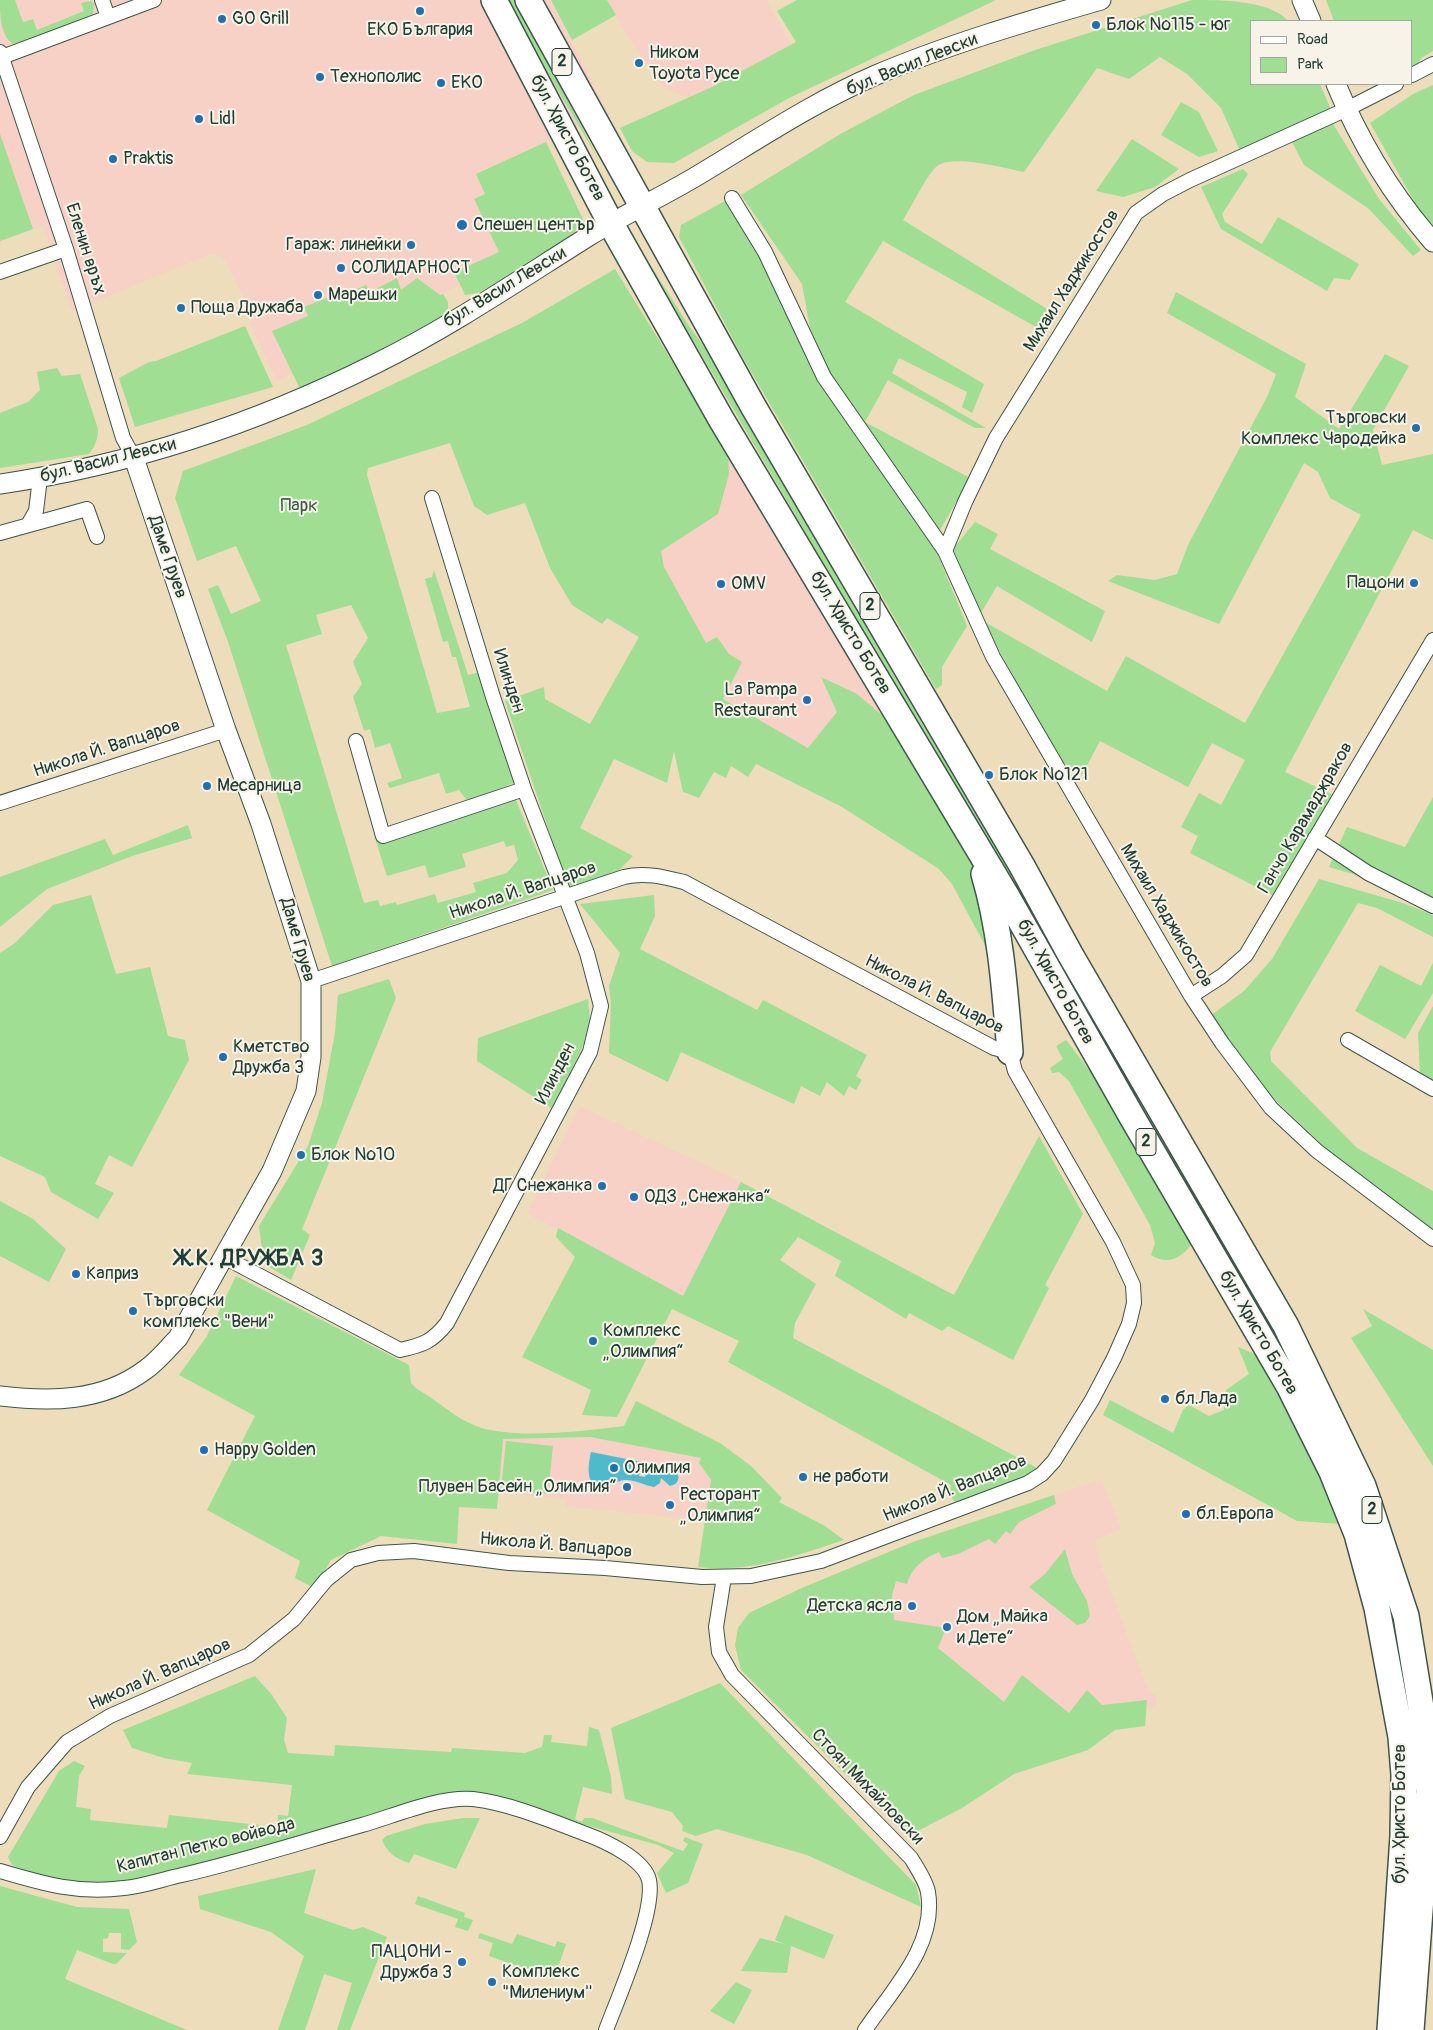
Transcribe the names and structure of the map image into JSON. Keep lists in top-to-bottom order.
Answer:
{
  "streets": {
    "highway": ["2", "бул. Христо Ботев"],
    "main road": ["бул. Васил Левски", "Даме Груев"],
    "street": [
      "Еленин връх",
      "Михаил Хаджикостов",
      "Илинден",
      "Никола Й. Вапцаров",
      "Ганчо Карамаджраков",
      "Стоян Михайловски",
      "Капитан Петко войвода"
    ]
  },
  "crossings": [
    ["бул. Васил Левски", "бул. Христо Ботев"],
    ["бул. Васил Левски", "Еленин връх"],
    ["бул. Васил Левски", "Даме Груев"],
    ["Еленин връх", "Даме Груев"],
    ["Михаил Хаджикостов", "Ганчо Карамаджраков"],
    ["Даме Груев", "Илинден"],
    ["Даме Груев", "Никола Й. Вапцаров"],
    ["Илинден", "Никола Й. Вапцаров"],
    ["Никола Й. Вапцаров", "Стоян Михайловски"]
  ],
  "districts": ["Ж.К. ДРУЖБА 3"],
  "parks": ["Парк"],
  "places": [
    "ЕКО България",
    "GO Grill",
    "Блок №115 - юг",
    "Ником Toyota Русе",
    "Технополис",
    "EKO",
    "Lidl",
    "Praktis",
    "Спешен център",
    "Гараж: линейки",
    "СОЛИДАРНОСТ",
    "Марешки",
    "Поща Дружаба",
    "Търговски Комплекс Чародейка",
    "Пацони",
    "OMV",
    "La Pampa Restaurant",
    "Блок №121",
    "Месарница",
    "Кметство Дружба 3",
    "Блок №10",
    "ДГ Снежанка",
    "ОДЗ „Снежанка“",
    "Каприз",
    "Търговски комплекс \"Вени\"",
    "Комплекс „Олимпия“",
    "бл.Лада",
    "Happy Golden",
    "Олимпия",
    "не работи",
    "Плувен Басейн „Олимпия“",
    "Ресторант „Олимпия“",
    "бл.Европа",
    "Детска ясла",
    "Дом „Майка и Дете“",
    "ПАЦОНИ - Дружба 3",
    "Комплекс \"Милениум''"
  ],
  "legend": ["Road", "Park"]
}
